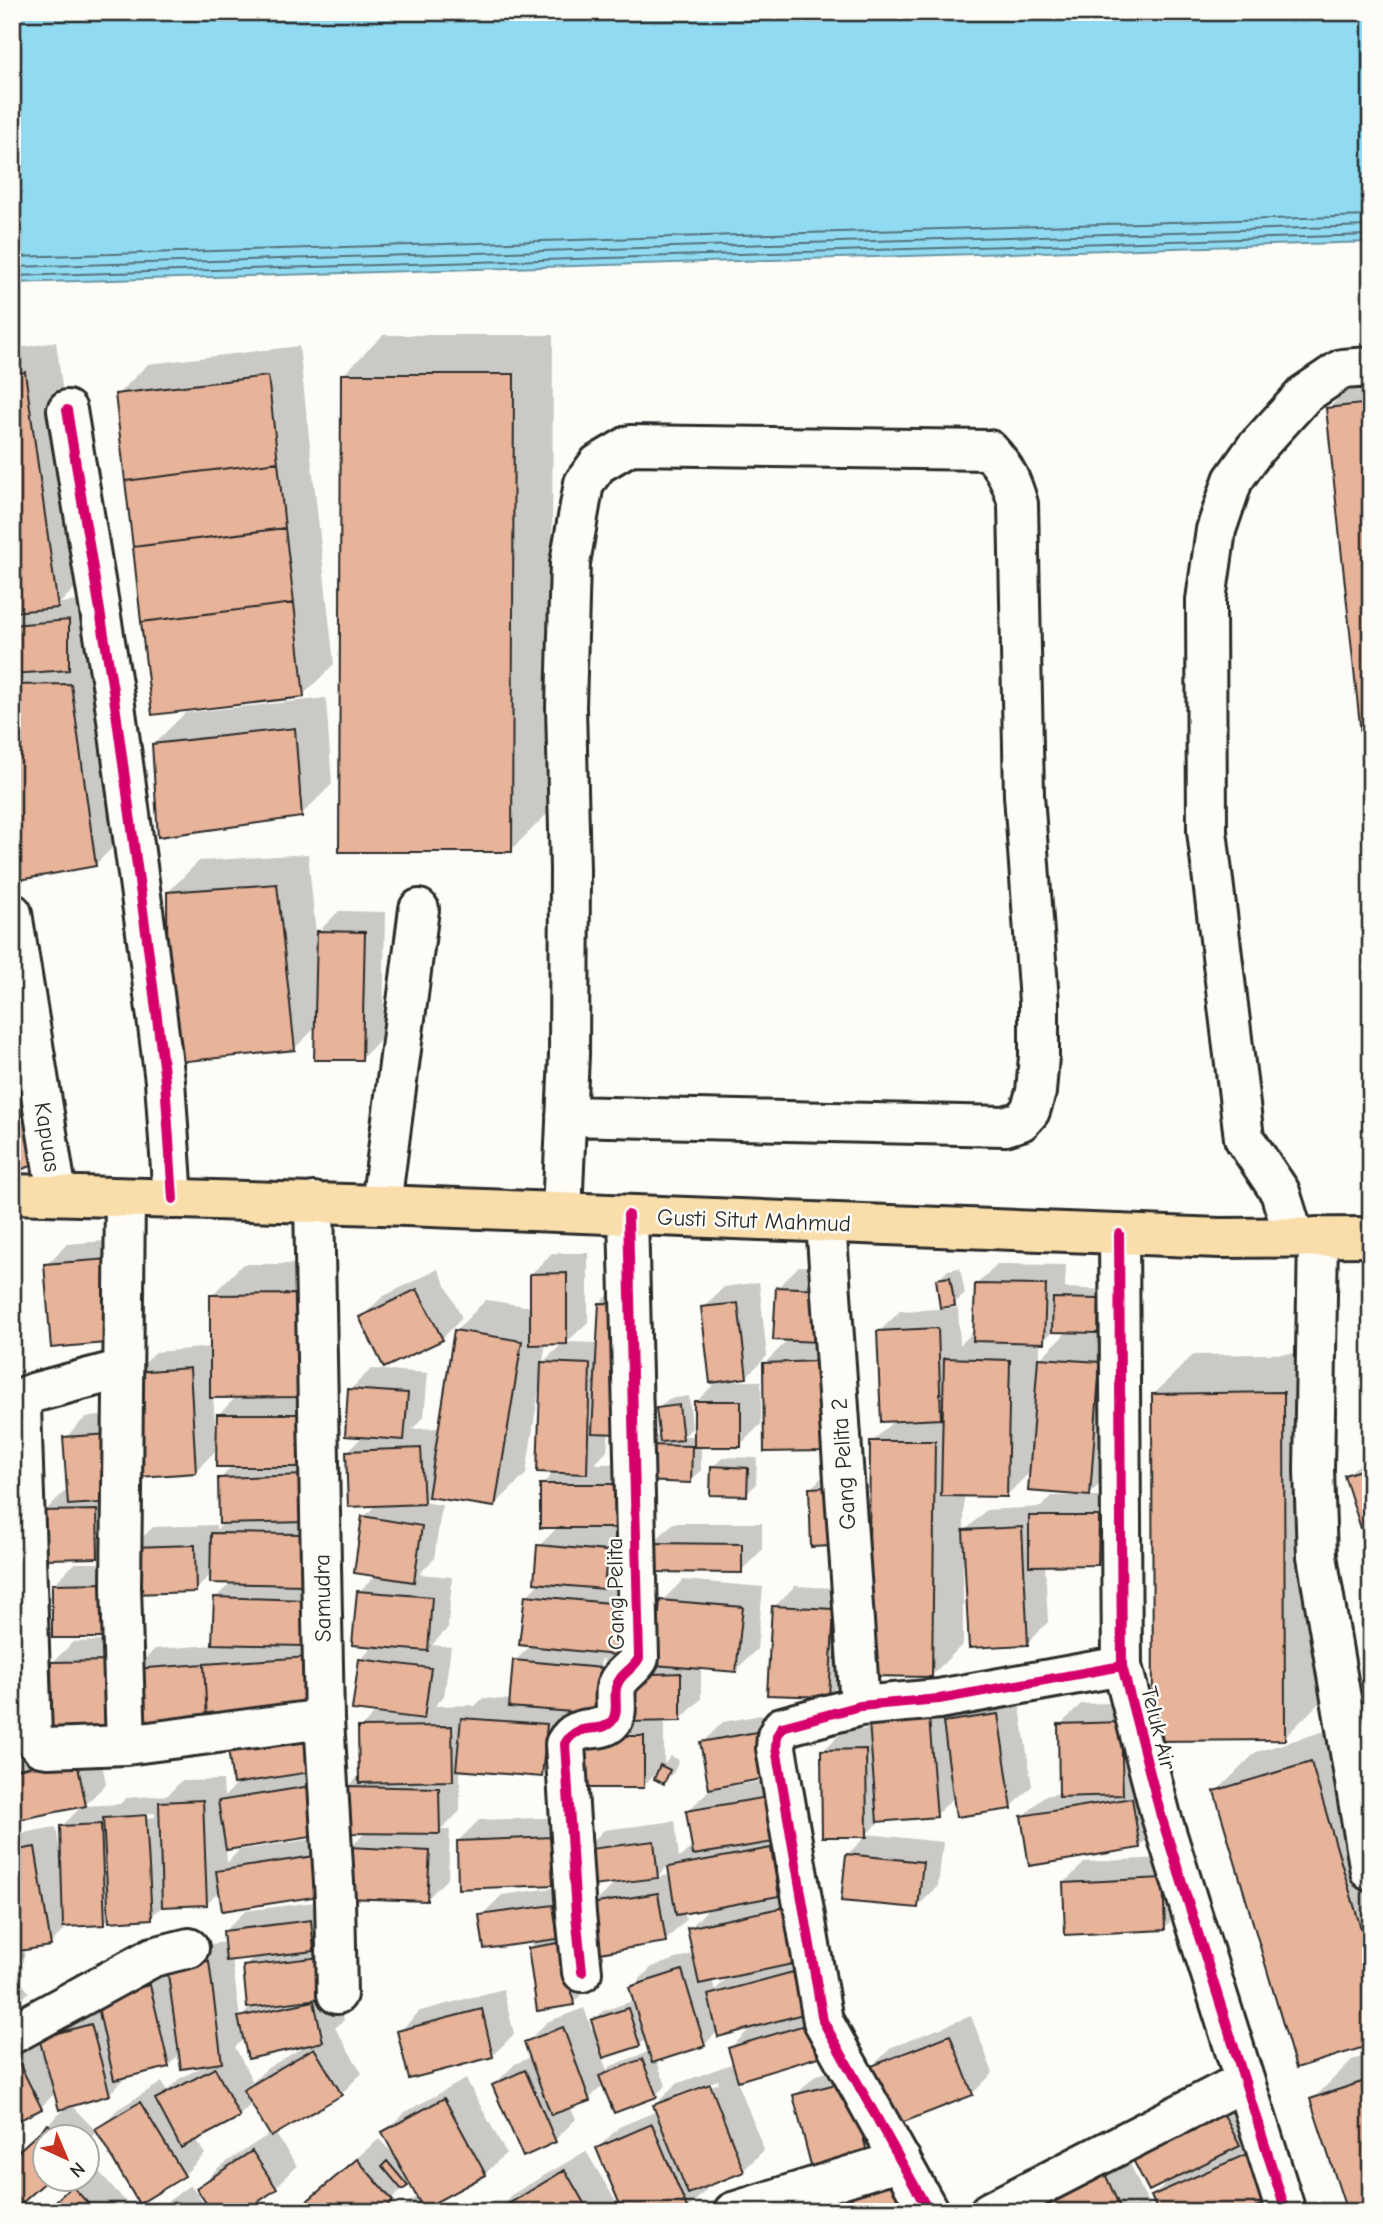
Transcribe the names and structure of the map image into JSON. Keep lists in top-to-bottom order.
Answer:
{
  "streets": {
    "highway": ["Gusti Situt Mahmud"],
    "street": [
      "Kapuas",
      "Gang Pelita 2",
      "Gang Pelita",
      "Samudra",
      "Teluk Air"
    ]
  },
  "crossings": [
    ["Kapuas", "Gusti Situt Mahmud"],
    ["Gusti Situt Mahmud", "Gang Pelita 2"],
    ["Gusti Situt Mahmud", "Gang Pelita"],
    ["Gusti Situt Mahmud", "Samudra"],
    ["Gusti Situt Mahmud", "Teluk Air"]
  ],
  "north": "bottom right"
}
